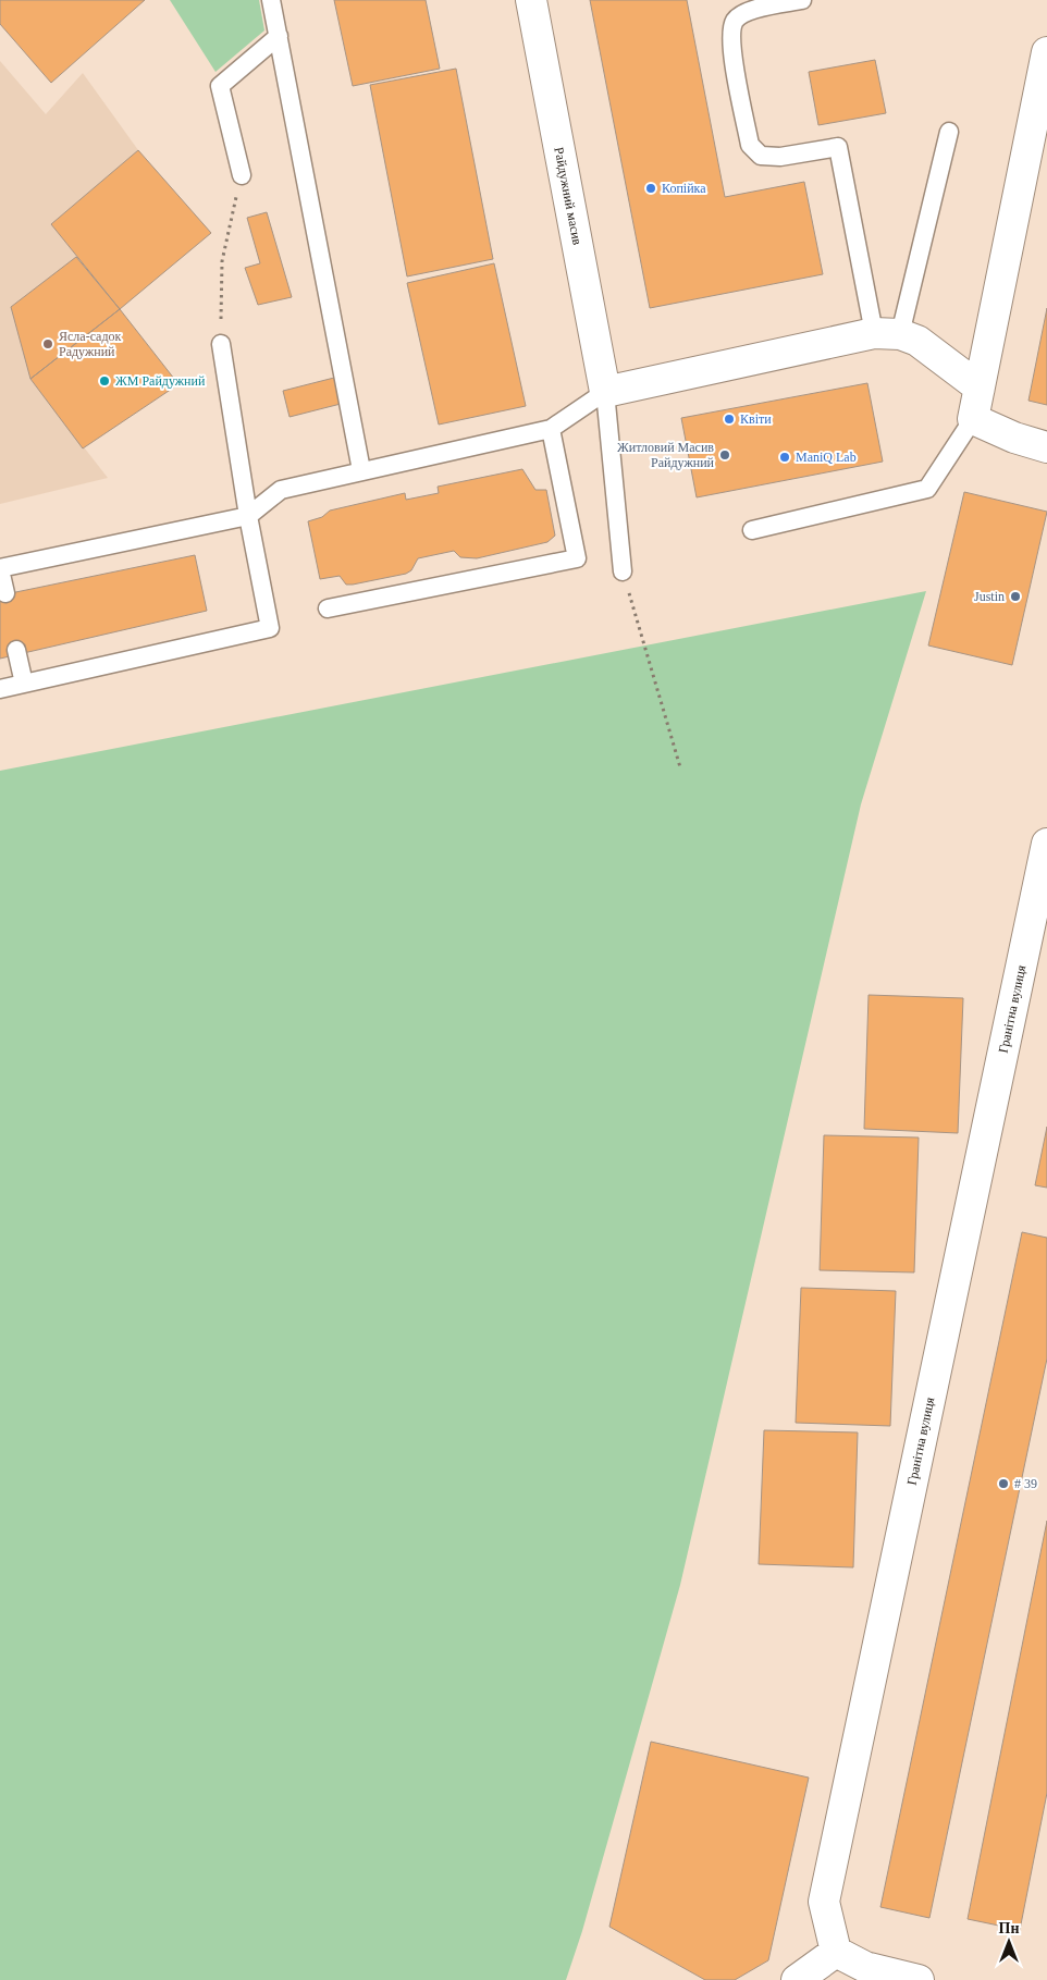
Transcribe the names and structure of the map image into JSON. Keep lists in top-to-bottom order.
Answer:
{
  "streets": {
    "street": ["Райдужний масив", "Гранітна вулиця"]
  },
  "places": [
    "Копійка",
    "Ясла-садок Радужний",
    "ЖМ Райдужний",
    "Квіти",
    "Житловий Масив Райдужний",
    "ManiQ Lab",
    "Justin",
    "# 39"
  ],
  "north": "top"
}
